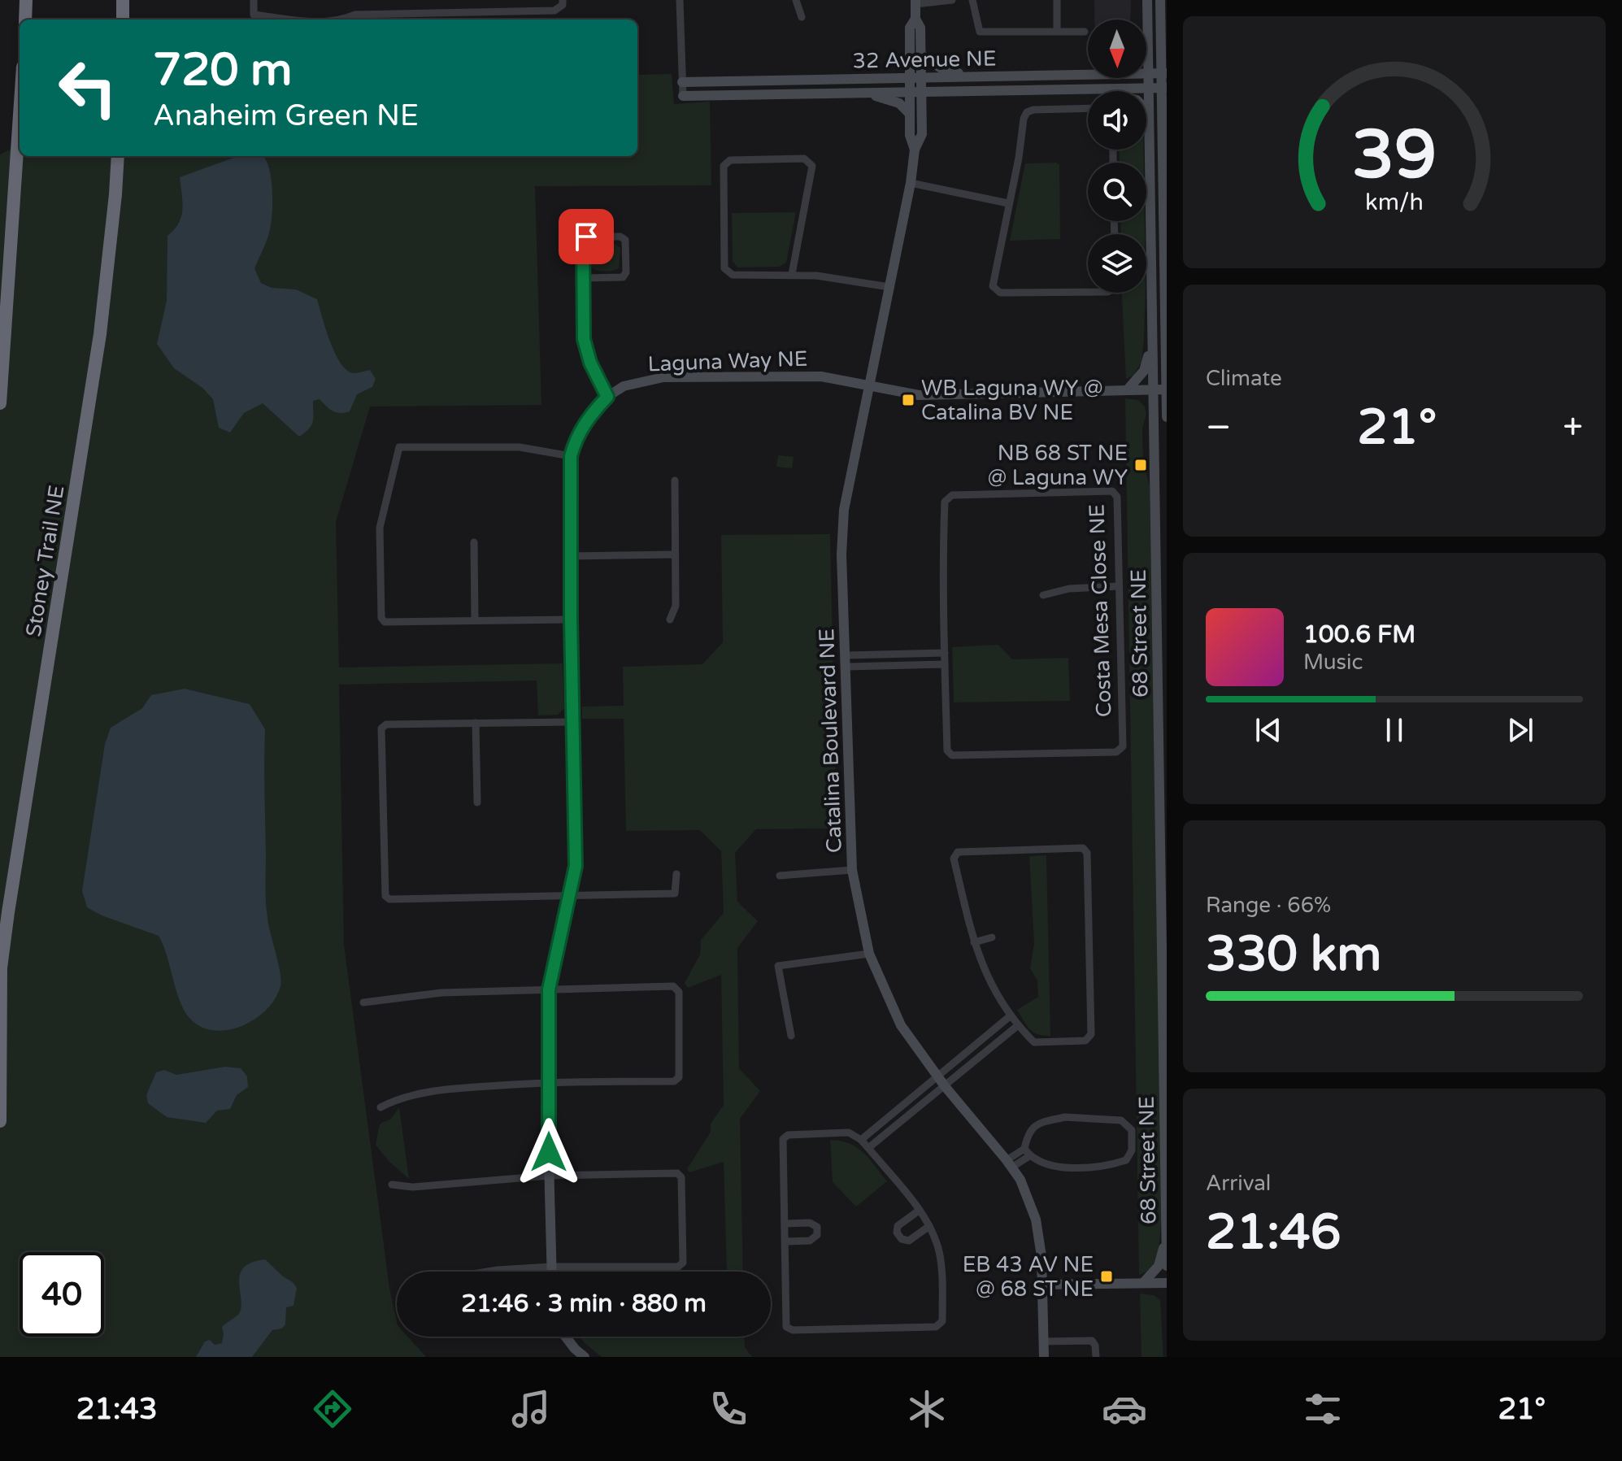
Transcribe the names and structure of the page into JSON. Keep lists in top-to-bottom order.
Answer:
{
  "streets": {
    "highway": ["Stoney Trail NE"],
    "street": [
      "32 Avenue NE",
      "Laguna Way NE",
      "Costa Mesa Close NE",
      "68 Street NE",
      "Catalina Boulevard NE"
    ]
  },
  "crossings": [
    ["32 Avenue NE", "68 Street NE"],
    ["32 Avenue NE", "Catalina Boulevard NE"],
    ["Laguna Way NE", "68 Street NE"],
    ["Laguna Way NE", "Catalina Boulevard NE"]
  ],
  "places": {
    "transit": ["WB Laguna WY @ Catalina BV NE", "NB 68 ST NE @ Laguna WY", "EB 43 AV NE @ 68 ST NE"]
  },
  "north": "bottom",
  "page": {
    "turn": ["720 m", "Anaheim Green NE"],
    "tile": [
      "Climate",
      ["Range · 66%", "330 km"],
      ["Arrival", "21:46"]
    ],
    "heat": ["−", "21°", "+"],
    "song": ["100.6 FM", "Music"],
    "limit": "40",
    "trip": "21:46 · 3 min · 880 m",
    "tabs": ["21:43", "21°"],
    "gauge": ["39", "km/h"]
  }
}
